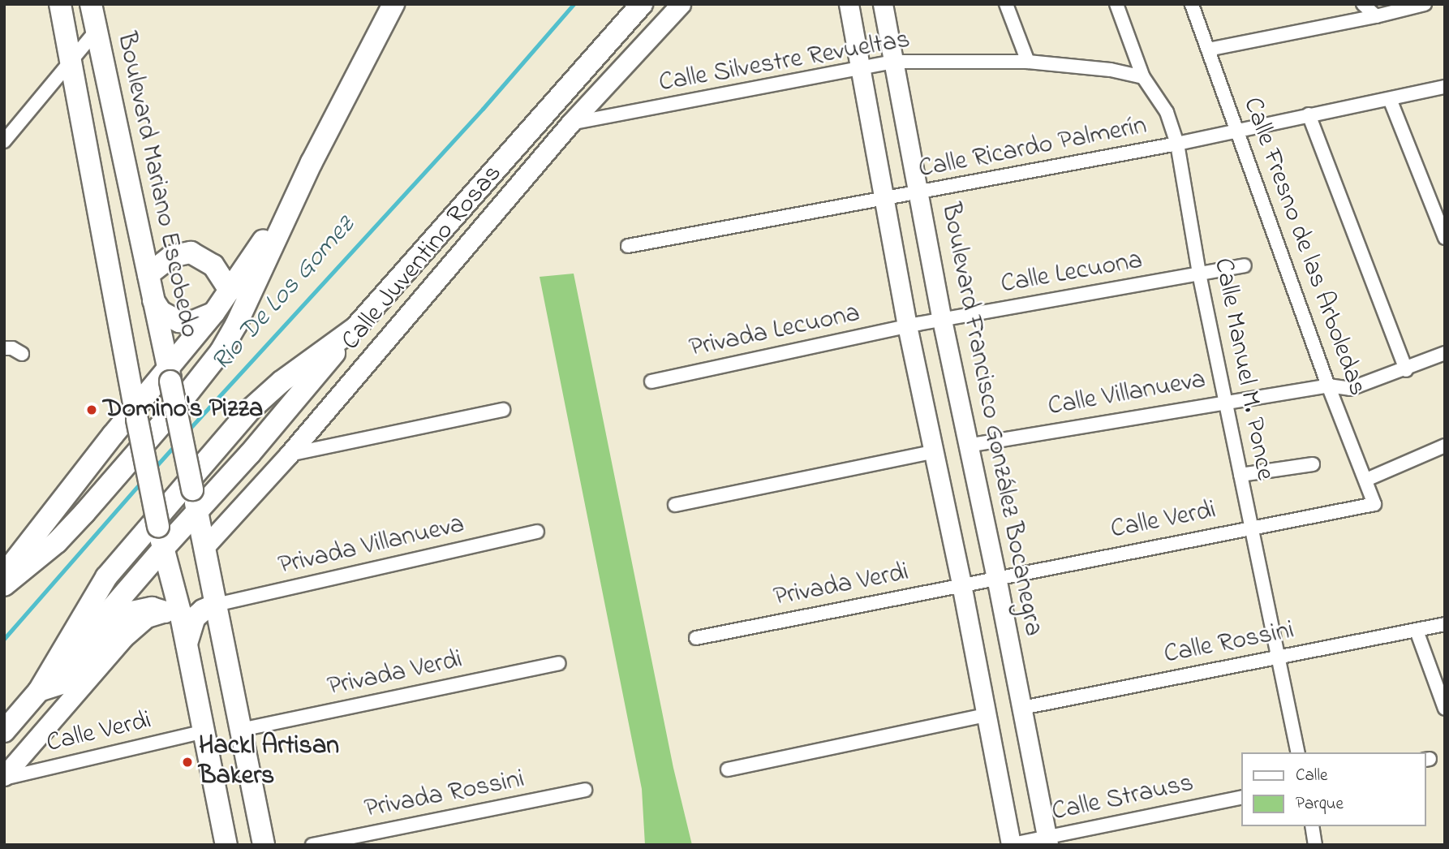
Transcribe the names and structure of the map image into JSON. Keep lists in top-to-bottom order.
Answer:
{
  "streets": {
    "main road": ["Boulevard Mariano Escobedo", "Calle Juventino Rosas", "Boulevard Francisco González Bocanegra"],
    "street": [
      "Calle Silvestre Revueltas",
      "Calle Ricardo Palmerín",
      "Calle Fresno de las Arboledas",
      "Calle Lecuona",
      "Privada Lecuona",
      "Calle Manuel M. Ponce",
      "Calle Villanueva",
      "Calle Verdi",
      "Privada Villanueva",
      "Privada Verdi",
      "Calle Rossini",
      "Privada Rossini",
      "Calle Strauss"
    ]
  },
  "crossings": [
    ["Calle Silvestre Revueltas", "Calle Juventino Rosas"],
    ["Calle Silvestre Revueltas", "Calle Manuel M. Ponce"],
    ["Calle Silvestre Revueltas", "Boulevard Francisco González Bocanegra"],
    ["Calle Ricardo Palmerín", "Calle Fresno de las Arboledas"],
    ["Calle Ricardo Palmerín", "Calle Manuel M. Ponce"],
    ["Calle Ricardo Palmerín", "Boulevard Francisco González Bocanegra"],
    ["Boulevard Mariano Escobedo", "Calle Juventino Rosas"],
    ["Boulevard Mariano Escobedo", "Privada Villanueva"],
    ["Boulevard Mariano Escobedo", "Privada Verdi"],
    ["Calle Fresno de las Arboledas", "Calle Villanueva"],
    ["Calle Fresno de las Arboledas", "Calle Verdi"],
    ["Calle Lecuona", "Privada Lecuona"],
    ["Calle Lecuona", "Calle Manuel M. Ponce"],
    ["Calle Lecuona", "Boulevard Francisco González Bocanegra"],
    ["Calle Manuel M. Ponce", "Calle Villanueva"],
    ["Calle Manuel M. Ponce", "Calle Verdi"],
    ["Calle Manuel M. Ponce", "Calle Rossini"],
    ["Calle Villanueva", "Boulevard Francisco González Bocanegra"],
    ["Boulevard Francisco González Bocanegra", "Calle Verdi"],
    ["Boulevard Francisco González Bocanegra", "Calle Rossini"],
    ["Boulevard Francisco González Bocanegra", "Calle Strauss"],
    ["Calle Verdi", "Privada Verdi"]
  ],
  "water": ["Rio De Los Gomez"],
  "places": ["Domino's Pizza", "Hackl Artisan Bakers"],
  "legend": ["Calle", "Parque"]
}
